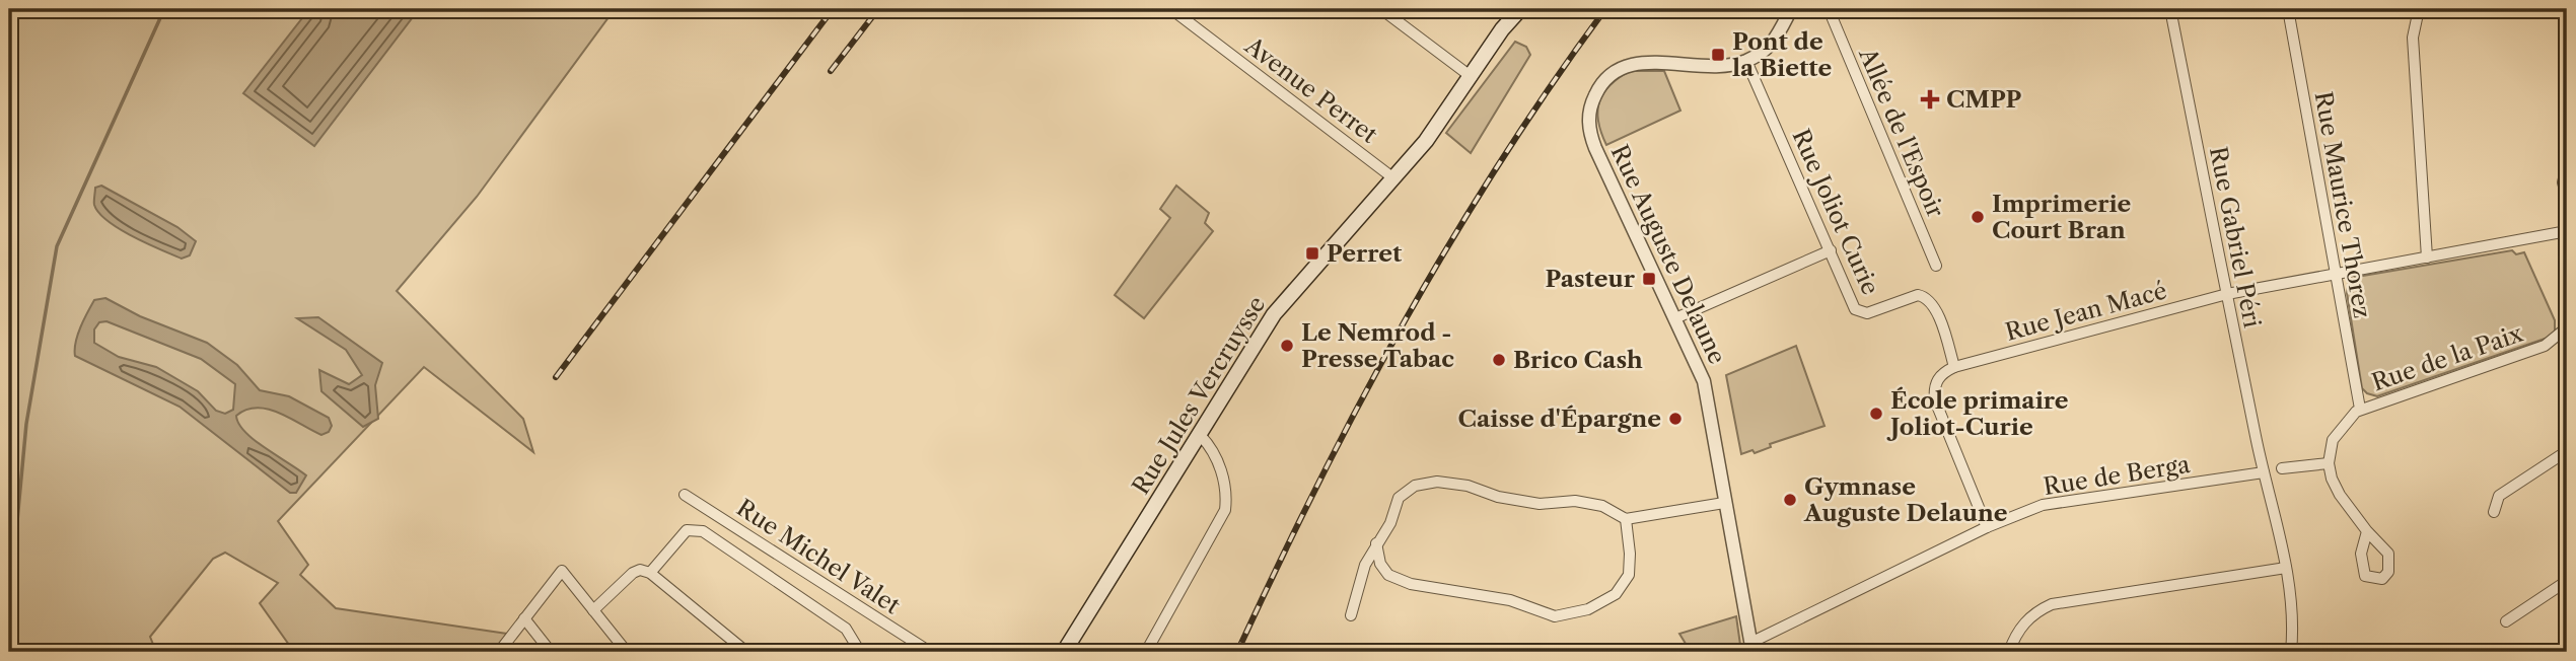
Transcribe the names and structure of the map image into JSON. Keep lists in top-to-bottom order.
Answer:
{
  "streets": {
    "main road": ["Rue Jules Vercruysse"],
    "street": [
      "Avenue Perret",
      "Allée de l'Espoir",
      "Rue Maurice Thorez",
      "Rue Joliot Curie",
      "Rue Gabriel Péri",
      "Rue Auguste Delaune",
      "Rue Jean Macé",
      "Rue de la Paix",
      "Rue de Berga",
      "Rue Michel Valet"
    ]
  },
  "crossings": [
    ["Avenue Perret", "Rue Jules Vercruysse"],
    ["Rue Maurice Thorez", "Rue Jean Macé"],
    ["Rue Maurice Thorez", "Rue de la Paix"],
    ["Rue Joliot Curie", "Rue Auguste Delaune"],
    ["Rue Joliot Curie", "Rue Jean Macé"],
    ["Rue Gabriel Péri", "Rue Jean Macé"],
    ["Rue Gabriel Péri", "Rue de Berga"],
    ["Rue Auguste Delaune", "Rue de Berga"]
  ],
  "places": {
    "transit": ["Pont de la Biette", "Perret", "Pasteur"],
    "health": ["CMPP"],
    "other": [
      "Imprimerie Court Bran",
      "Le Nemrod - Presse Tabac",
      "Brico Cash",
      "École primaire Joliot-Curie",
      "Caisse d'Épargne",
      "Gymnase Auguste Delaune"
    ]
  }
}
